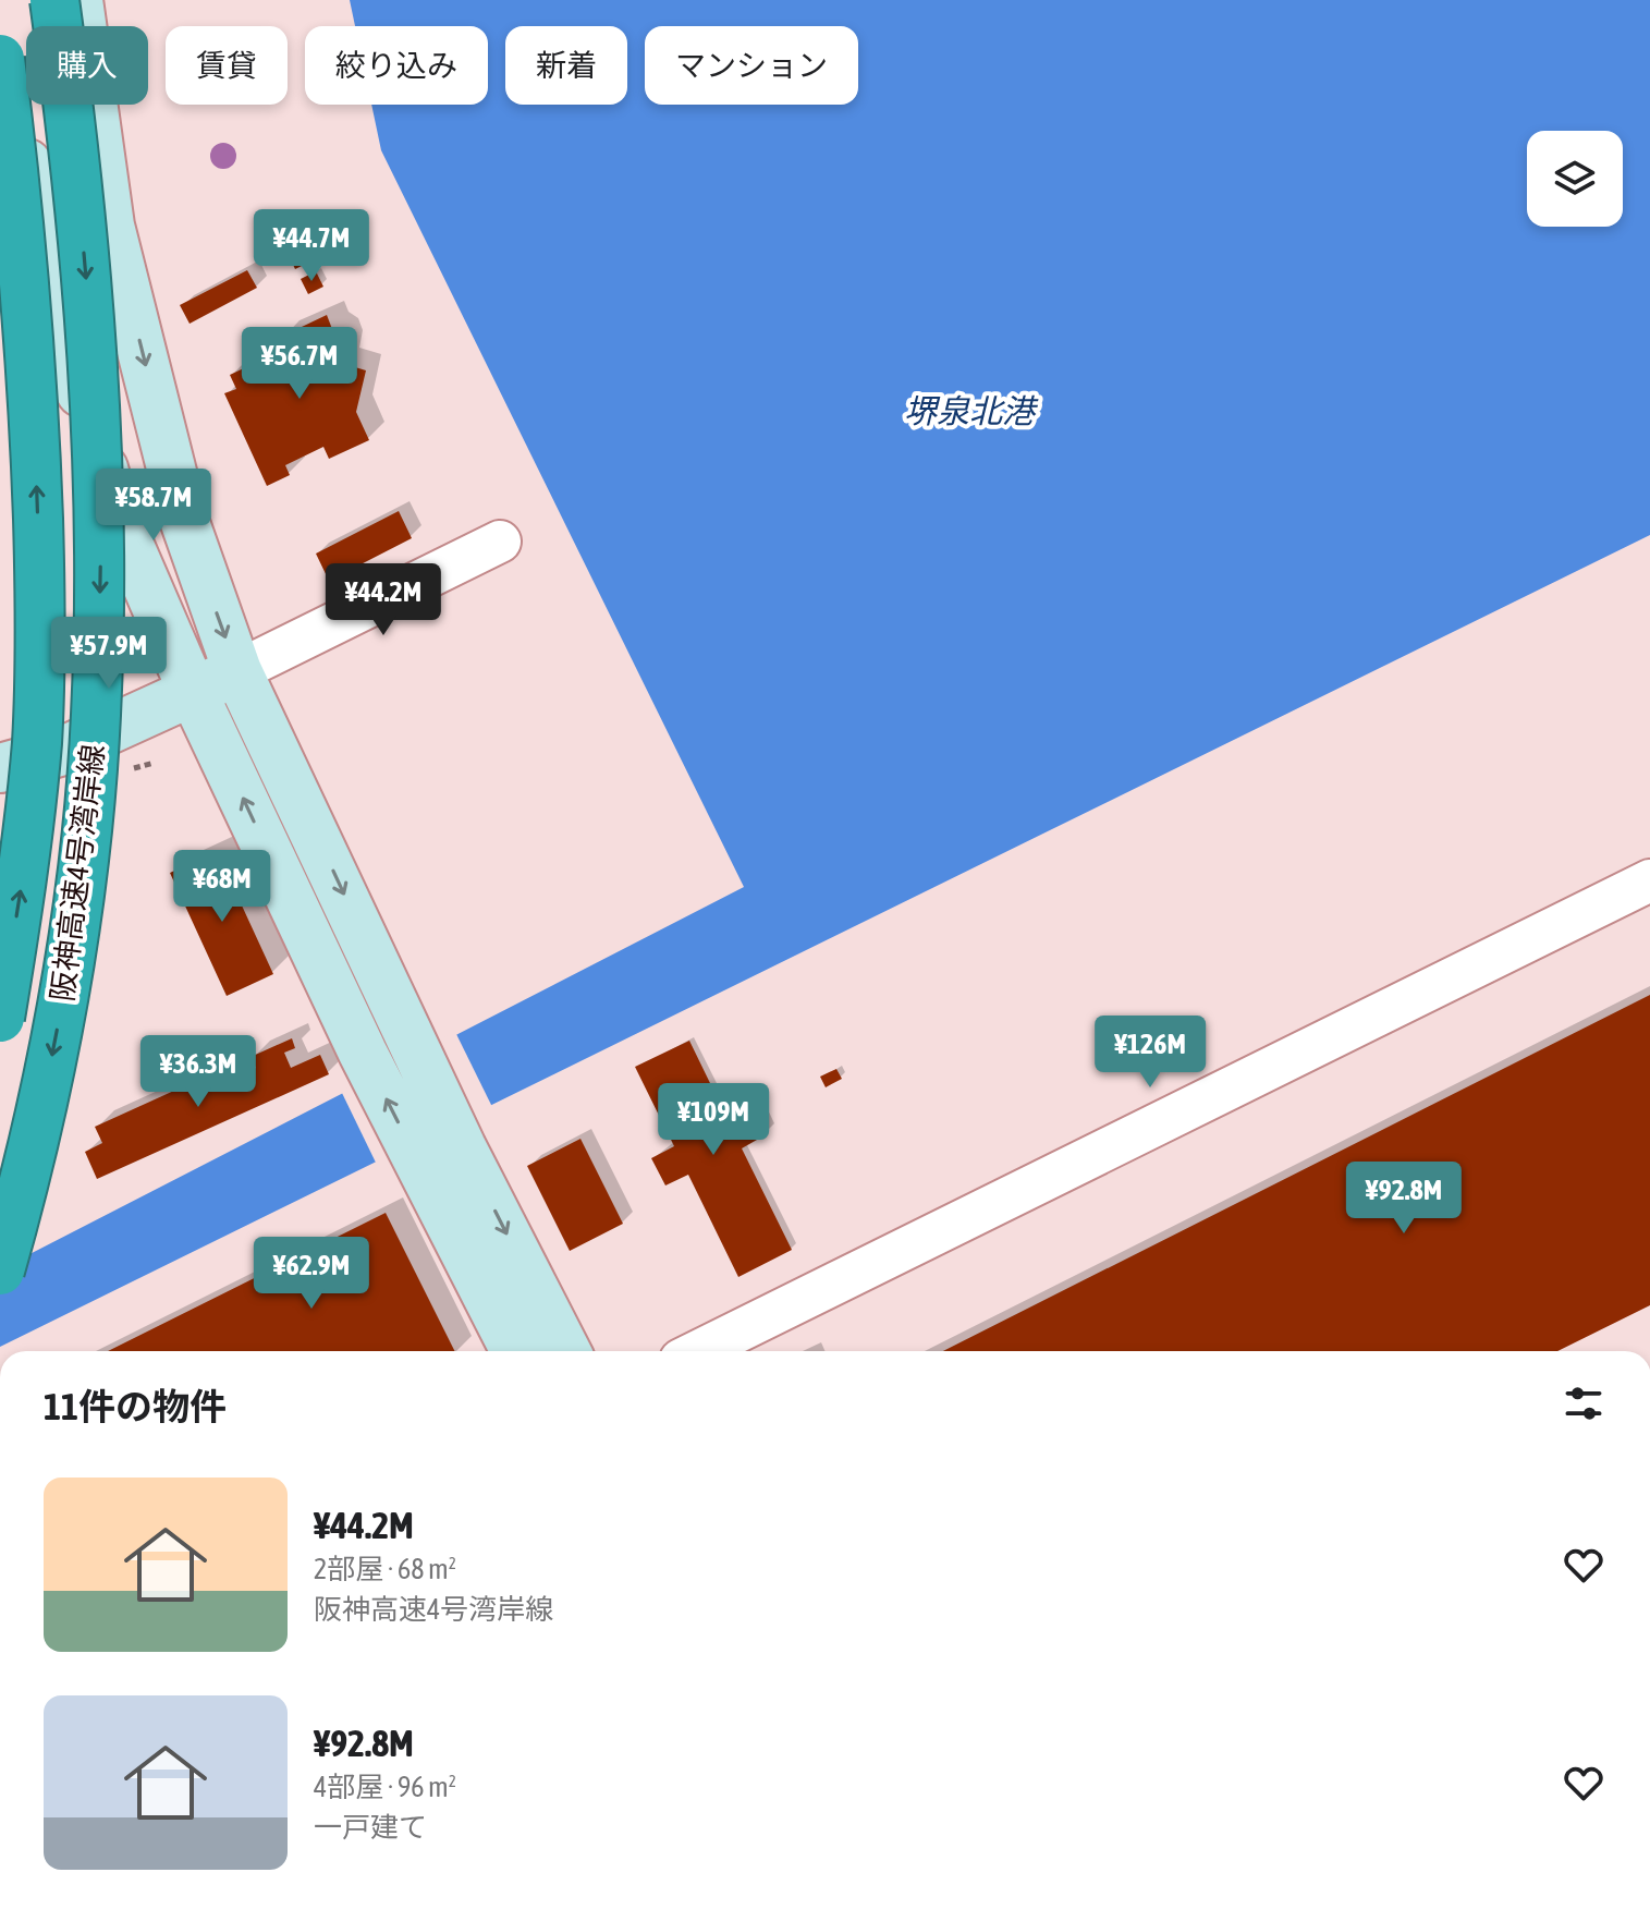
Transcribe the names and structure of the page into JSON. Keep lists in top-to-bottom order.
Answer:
{
  "streets": {
    "highway": ["阪神高速4号湾岸線"]
  },
  "water": ["堺泉北港"],
  "page": {
    "chip": [
      "購入",
      "賃貸",
      "絞り込み",
      "新着",
      "マンション"
    ],
    "price": [
      "¥44.7M",
      "¥56.7M",
      "¥58.7M",
      "¥44.2M",
      "¥57.9M",
      "¥68M",
      "¥126M",
      "¥36.3M",
      "¥109M",
      "¥92.8M",
      "¥62.9M"
    ],
    "heading": "11件の物件",
    "list": [
      {
        "name": "¥44.2M",
        "note": "2部屋 · 68 m² · 阪神高速4号湾岸線"
      },
      {
        "name": "¥92.8M",
        "note": "4部屋 · 96 m² · 一戸建て"
      }
    ]
  }
}
